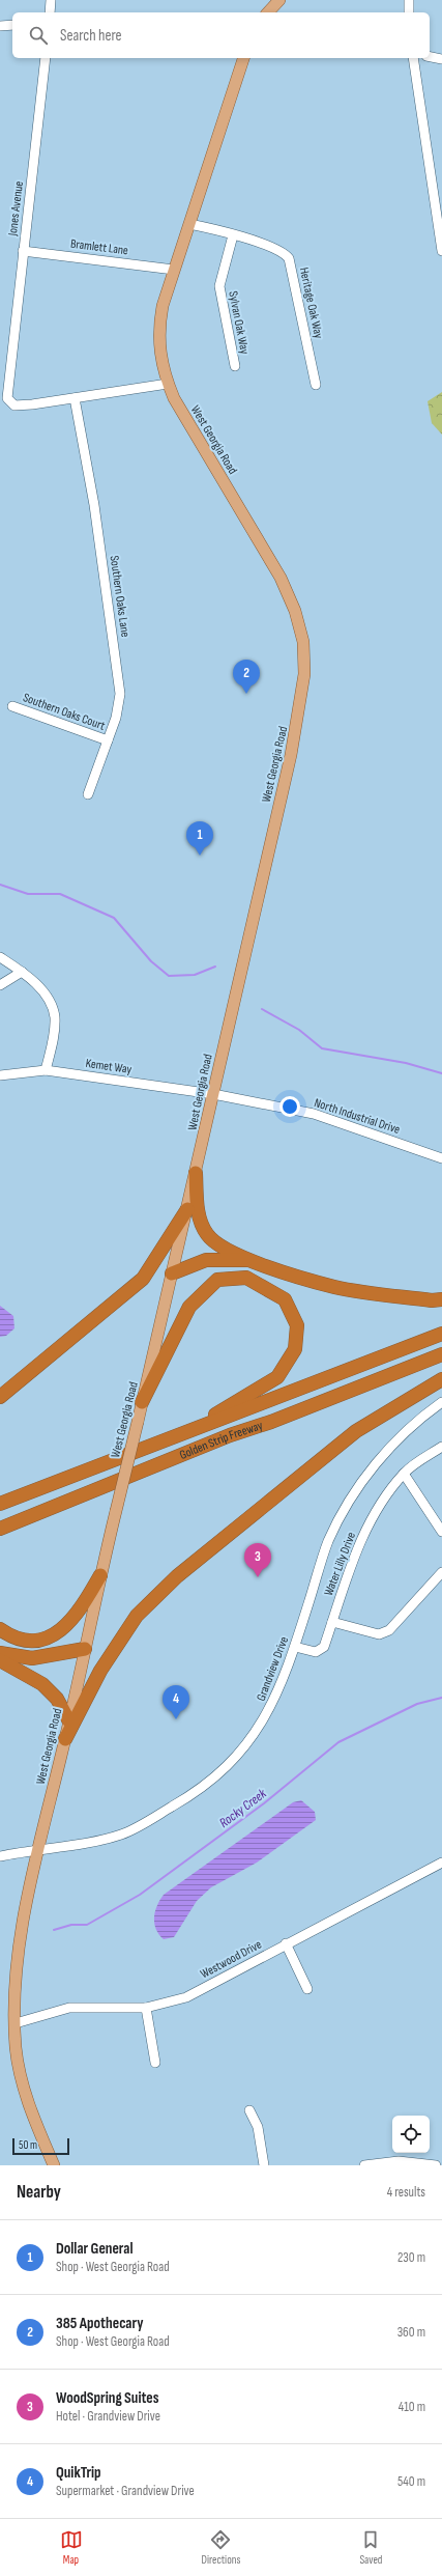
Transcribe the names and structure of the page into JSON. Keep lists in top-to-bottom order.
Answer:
{
  "streets": {
    "highway": ["Golden Strip Freeway"],
    "main road": ["West Georgia Road"],
    "street": [
      "Jones Avenue",
      "Bramlett Lane",
      "Heritage Oak Way",
      "Sylvan Oak Way",
      "Southern Oaks Lane",
      "Southern Oaks Court",
      "Kemet Way",
      "North Industrial Drive",
      "Water Lilly Drive",
      "Grandview Drive",
      "Westwood Drive"
    ]
  },
  "crossings": [
    ["Jones Avenue", "Bramlett Lane"],
    ["Jones Avenue", "West Georgia Road"],
    ["Jones Avenue", "Southern Oaks Lane"],
    ["Bramlett Lane", "West Georgia Road"],
    ["Heritage Oak Way", "Sylvan Oak Way"],
    ["Heritage Oak Way", "West Georgia Road"],
    ["West Georgia Road", "Kemet Way"],
    ["West Georgia Road", "North Industrial Drive"],
    ["West Georgia Road", "Grandview Drive"],
    ["West Georgia Road", "Westwood Drive"],
    ["Southern Oaks Lane", "Southern Oaks Court"],
    ["Kemet Way", "North Industrial Drive"],
    ["Water Lilly Drive", "Grandview Drive"]
  ],
  "water": ["Rocky Creek"],
  "scale_bar": "50 m",
  "page": {
    "search": "Search here",
    "pins": [
      "2",
      "1",
      "3",
      "4"
    ],
    "scale": "50 m",
    "heading": ["Nearby", "4 results"],
    "list": [
      {
        "mark": "1",
        "name": "Dollar General",
        "note": "Shop · West Georgia Road",
        "value": "230 m"
      },
      {
        "mark": "2",
        "name": "385 Apothecary",
        "note": "Shop · West Georgia Road",
        "value": "360 m"
      },
      {
        "mark": "3",
        "name": "WoodSpring Suites",
        "note": "Hotel · Grandview Drive",
        "value": "410 m"
      },
      {
        "mark": "4",
        "name": "QuikTrip",
        "note": "Supermarket · Grandview Drive",
        "value": "540 m"
      }
    ],
    "nav": ["Map", "Directions", "Saved"]
  }
}
